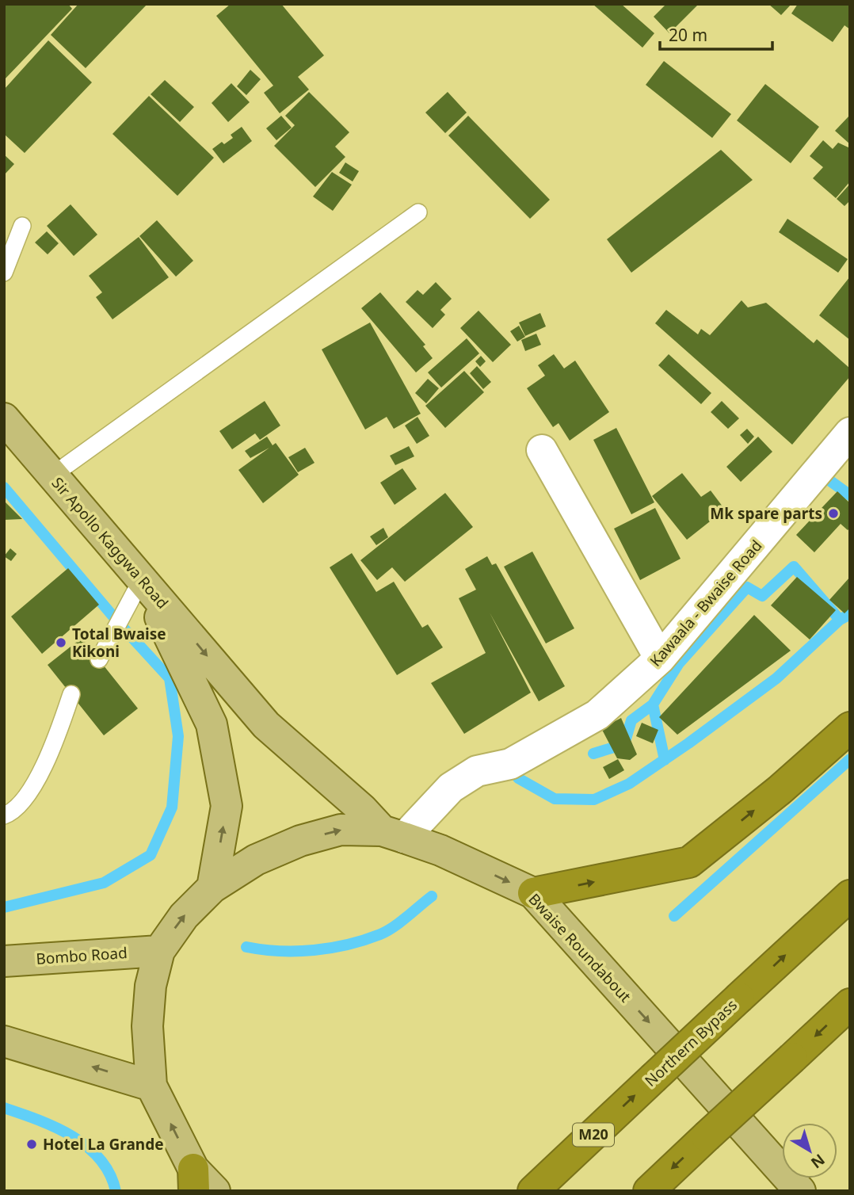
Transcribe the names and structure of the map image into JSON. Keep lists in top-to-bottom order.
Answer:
{
  "streets": {
    "highway": ["Northern Bypass", "M20"],
    "main road": ["Sir Apollo Kaggwa Road", "Bwaise Roundabout", "Bombo Road"],
    "street": ["Kawaala - Bwaise Road"]
  },
  "crossings": [
    ["Sir Apollo Kaggwa Road", "Kawaala - Bwaise Road"],
    ["Sir Apollo Kaggwa Road", "Bwaise Roundabout"],
    ["Kawaala - Bwaise Road", "Bwaise Roundabout"],
    ["Bwaise Roundabout", "Bombo Road"]
  ],
  "one_way": ["Sir Apollo Kaggwa Road"],
  "places": ["Mk spare parts", "Total Bwaise Kikoni", "Hotel La Grande"],
  "scale_bar": "20 m",
  "north": "bottom right"
}
